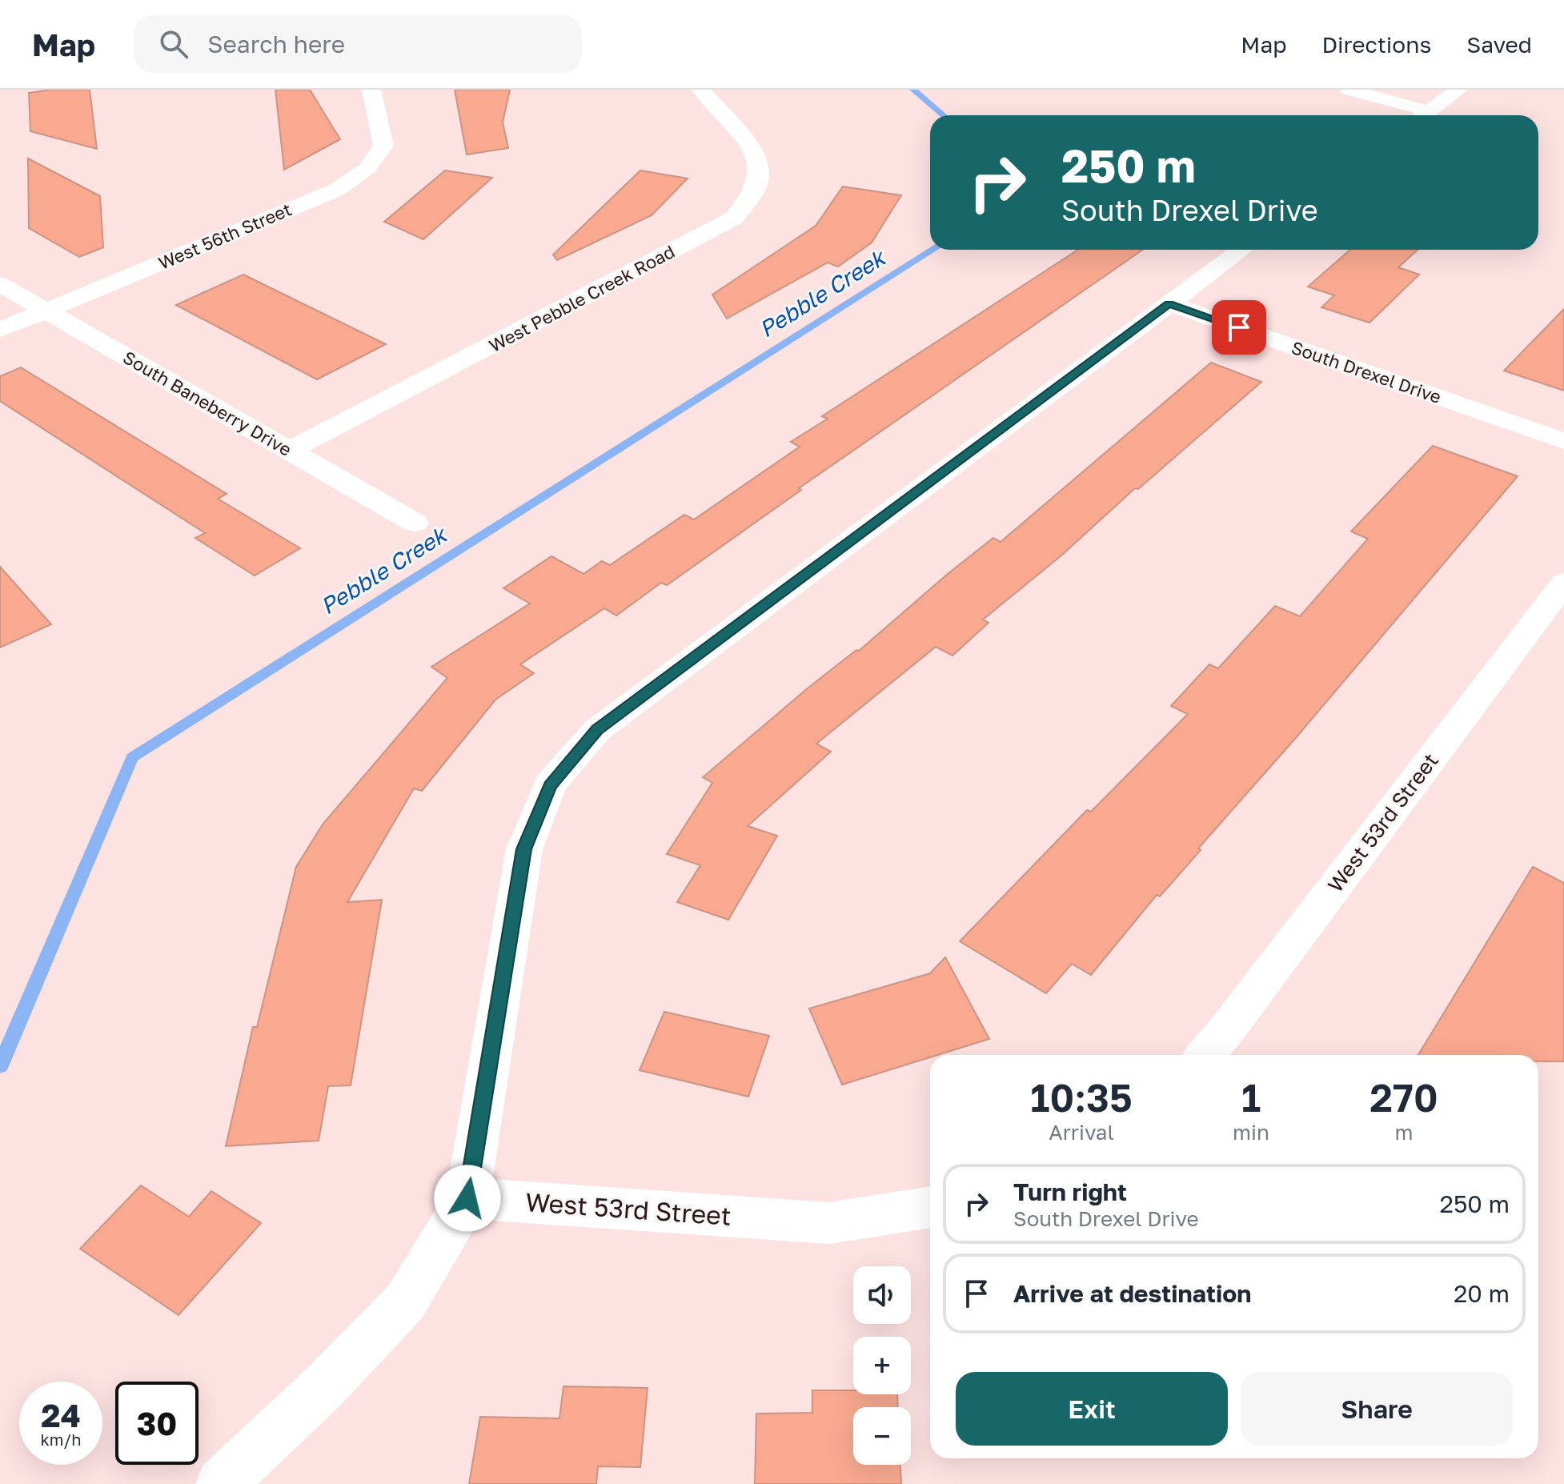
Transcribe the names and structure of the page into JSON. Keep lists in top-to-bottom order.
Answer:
{
  "streets": {
    "street": [
      "West 56th Street",
      "West Pebble Creek Road",
      "South Drexel Drive",
      "South Baneberry Drive",
      "West 53rd Street"
    ]
  },
  "crossings": [
    ["West 56th Street", "South Baneberry Drive"],
    ["West Pebble Creek Road", "South Baneberry Drive"]
  ],
  "water": ["Pebble Creek"],
  "page": {
    "header": "Map",
    "search": "Search here",
    "nav": ["Map", "Directions", "Saved"],
    "turn": ["250 m", "South Drexel Drive"],
    "eta": [
      "10:35",
      "Arrival",
      "1",
      "min",
      "270",
      "m"
    ],
    "list": [
      {
        "name": "Turn right",
        "note": "South Drexel Drive",
        "value": "250 m"
      },
      {
        "name": "Arrive at destination",
        "value": "20 m"
      }
    ],
    "map_buttons": ["+", "−"],
    "buttons": ["Exit", "Share"],
    "speed": "24 km/h",
    "limit": "30"
  }
}
